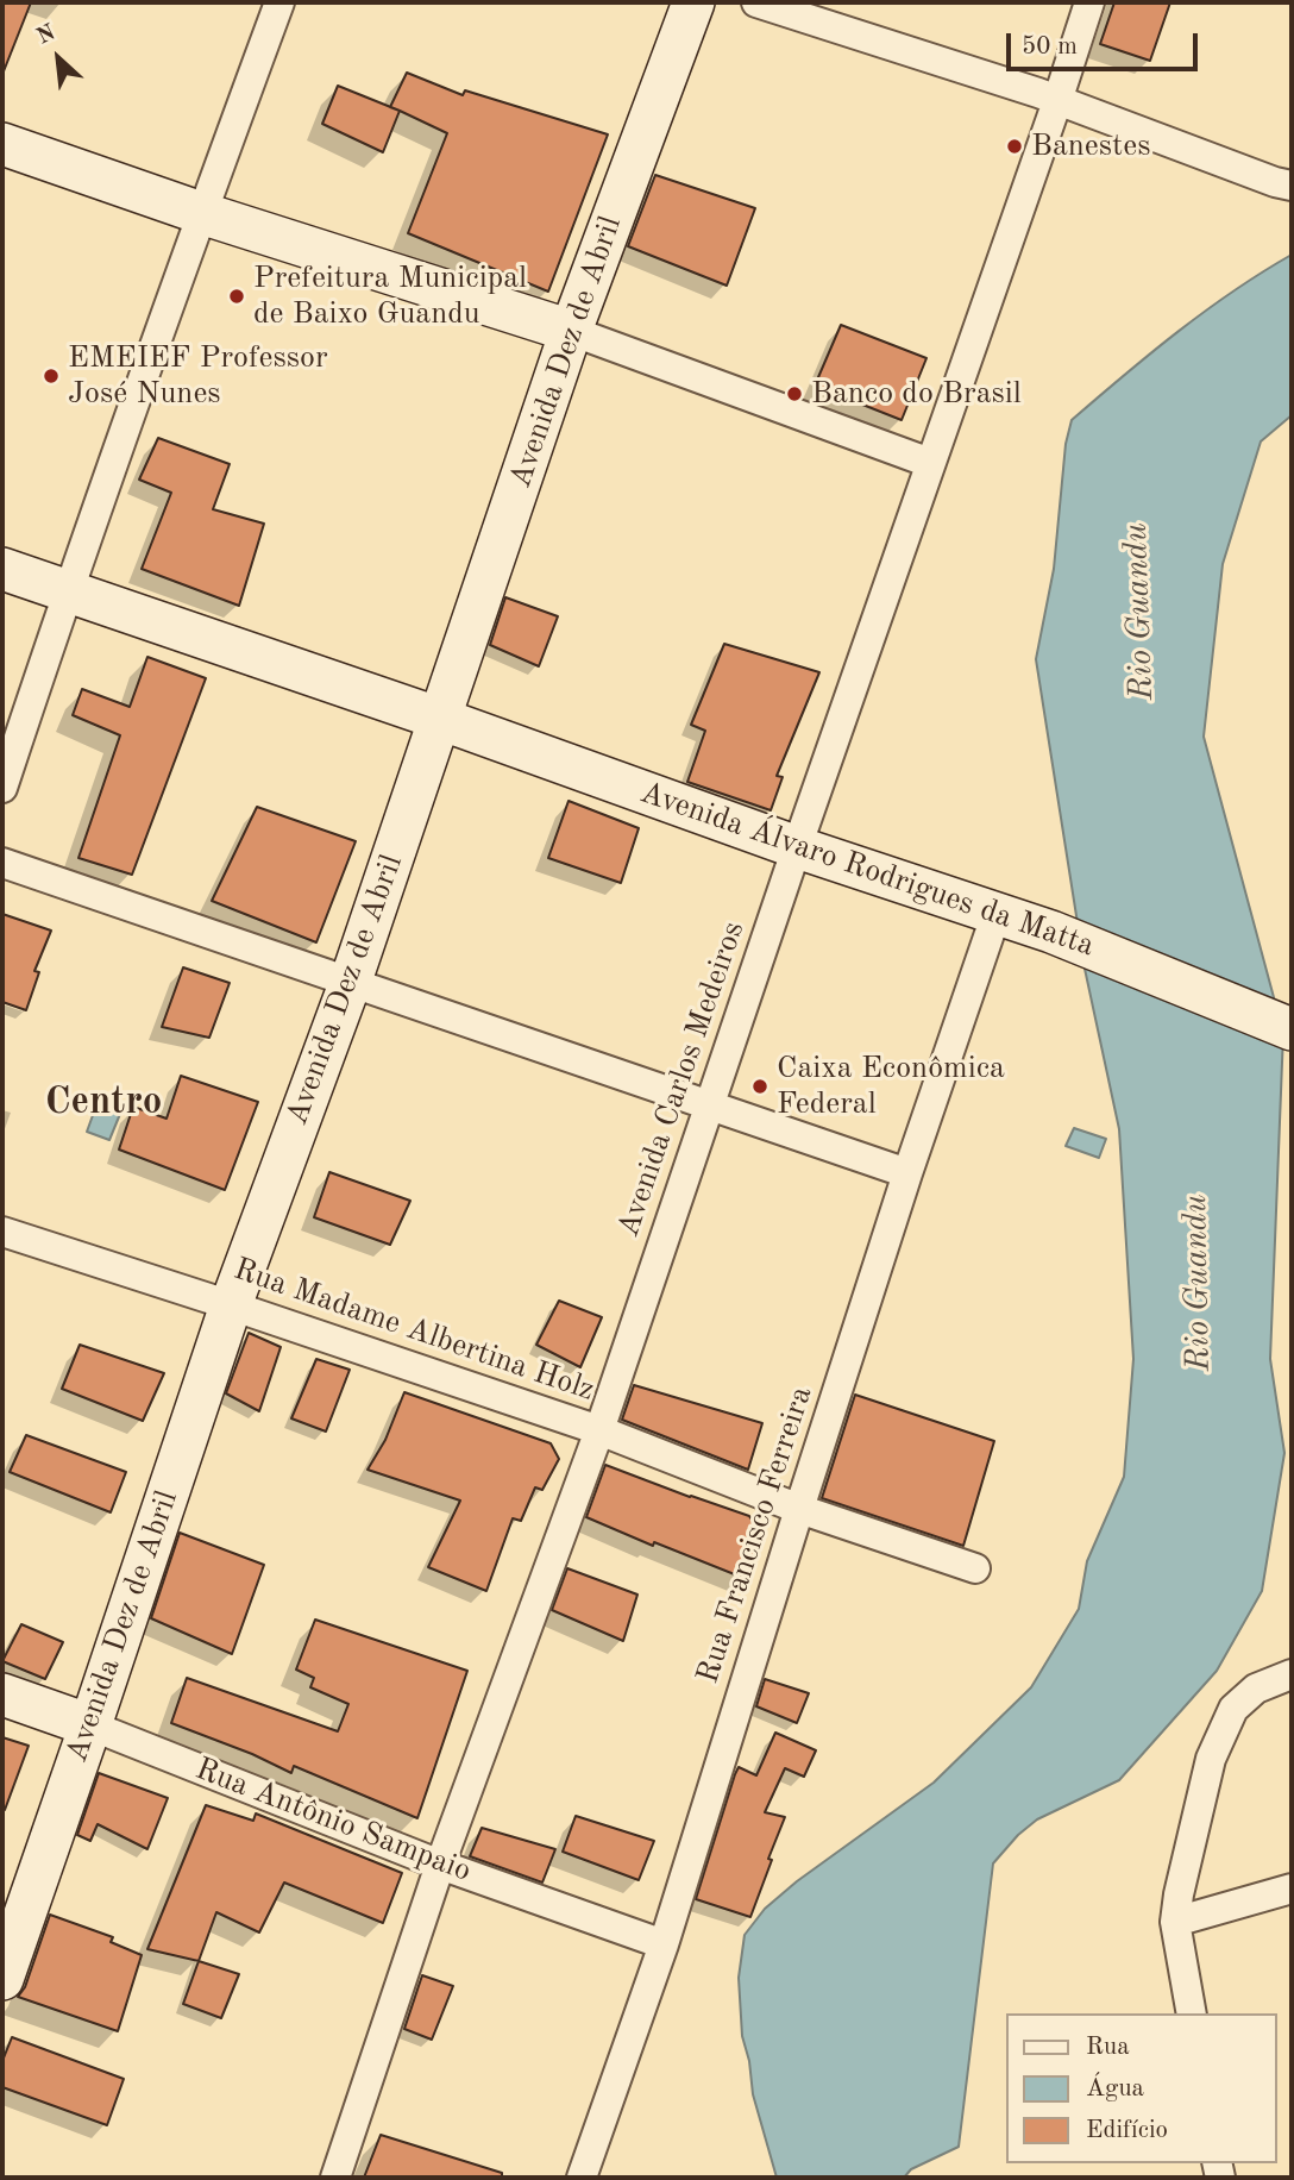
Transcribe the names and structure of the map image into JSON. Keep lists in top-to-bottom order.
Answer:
{
  "streets": {
    "street": [
      "Avenida Dez de Abril",
      "Avenida Álvaro Rodrigues da Matta",
      "Avenida Carlos Medeiros",
      "Rua Madame Albertina Holz",
      "Rua Francisco Ferreira",
      "Rua Antônio Sampaio"
    ]
  },
  "crossings": [
    ["Avenida Dez de Abril", "Avenida Álvaro Rodrigues da Matta"],
    ["Avenida Dez de Abril", "Rua Madame Albertina Holz"],
    ["Avenida Dez de Abril", "Rua Antônio Sampaio"],
    ["Avenida Álvaro Rodrigues da Matta", "Avenida Carlos Medeiros"],
    ["Avenida Álvaro Rodrigues da Matta", "Rua Francisco Ferreira"],
    ["Avenida Carlos Medeiros", "Rua Madame Albertina Holz"],
    ["Avenida Carlos Medeiros", "Rua Antônio Sampaio"],
    ["Rua Madame Albertina Holz", "Rua Francisco Ferreira"],
    ["Rua Francisco Ferreira", "Rua Antônio Sampaio"]
  ],
  "districts": ["Centro"],
  "water": ["Rio Guandu"],
  "places": [
    "Banestes",
    "Prefeitura Municipal de Baixo Guandu",
    "EMEIEF Professor José Nunes",
    "Banco do Brasil",
    "Caixa Econômica Federal"
  ],
  "legend": ["Rua", "Água", "Edifício"],
  "scale_bar": "50 m",
  "north": "top left"
}
